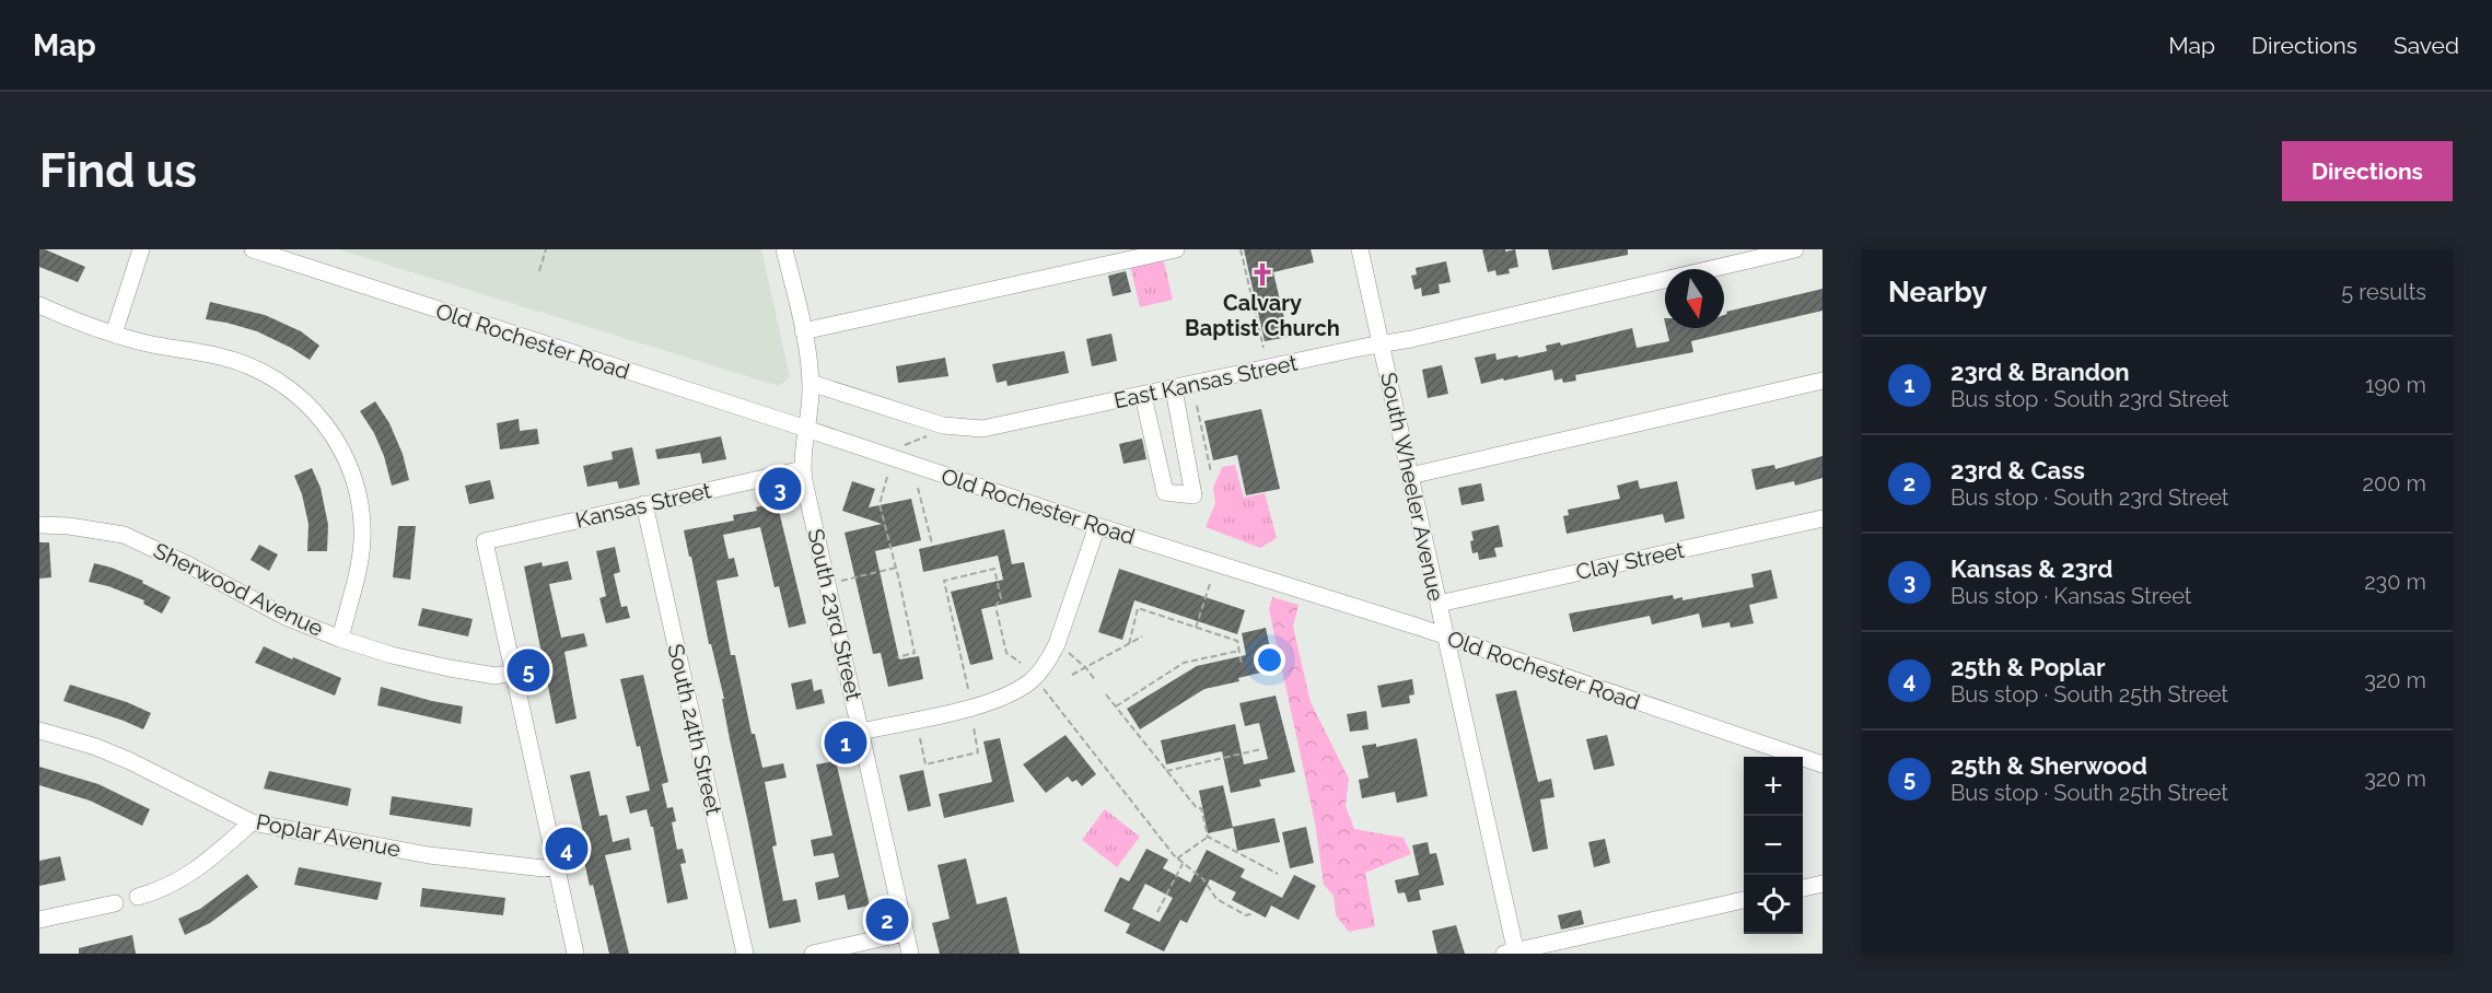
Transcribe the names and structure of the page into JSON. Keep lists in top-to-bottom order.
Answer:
{
  "streets": {
    "street": [
      "Old Rochester Road",
      "East Kansas Street",
      "South Wheeler Avenue",
      "Kansas Street",
      "Clay Street",
      "Sherwood Avenue",
      "South 23rd Street",
      "South 24th Street",
      "Poplar Avenue"
    ]
  },
  "crossings": [
    ["Old Rochester Road", "South Wheeler Avenue"],
    ["Old Rochester Road", "South 23rd Street"],
    ["East Kansas Street", "South Wheeler Avenue"],
    ["East Kansas Street", "South 23rd Street"],
    ["South Wheeler Avenue", "Clay Street"],
    ["Kansas Street", "Sherwood Avenue"],
    ["Kansas Street", "South 23rd Street"],
    ["Kansas Street", "South 24th Street"]
  ],
  "places": {
    "church": ["Calvary Baptist Church"]
  },
  "north": "bottom",
  "page": {
    "header": "Map",
    "nav": ["Map", "Directions", "Saved"],
    "buttons": "Directions",
    "title": "Find us",
    "heading": ["Nearby", "5 results"],
    "list": [
      {
        "mark": "1",
        "name": "23rd & Brandon",
        "note": "Bus stop · South 23rd Street",
        "value": "190 m"
      },
      {
        "mark": "2",
        "name": "23rd & Cass",
        "note": "Bus stop · South 23rd Street",
        "value": "200 m"
      },
      {
        "mark": "3",
        "name": "Kansas & 23rd",
        "note": "Bus stop · Kansas Street",
        "value": "230 m"
      },
      {
        "mark": "4",
        "name": "25th & Poplar",
        "note": "Bus stop · South 25th Street",
        "value": "320 m"
      },
      {
        "mark": "5",
        "name": "25th & Sherwood",
        "note": "Bus stop · South 25th Street",
        "value": "320 m"
      }
    ],
    "pins": [
      "3",
      "5",
      "1",
      "4",
      "2"
    ],
    "map_buttons": ["+", "−"]
  }
}
